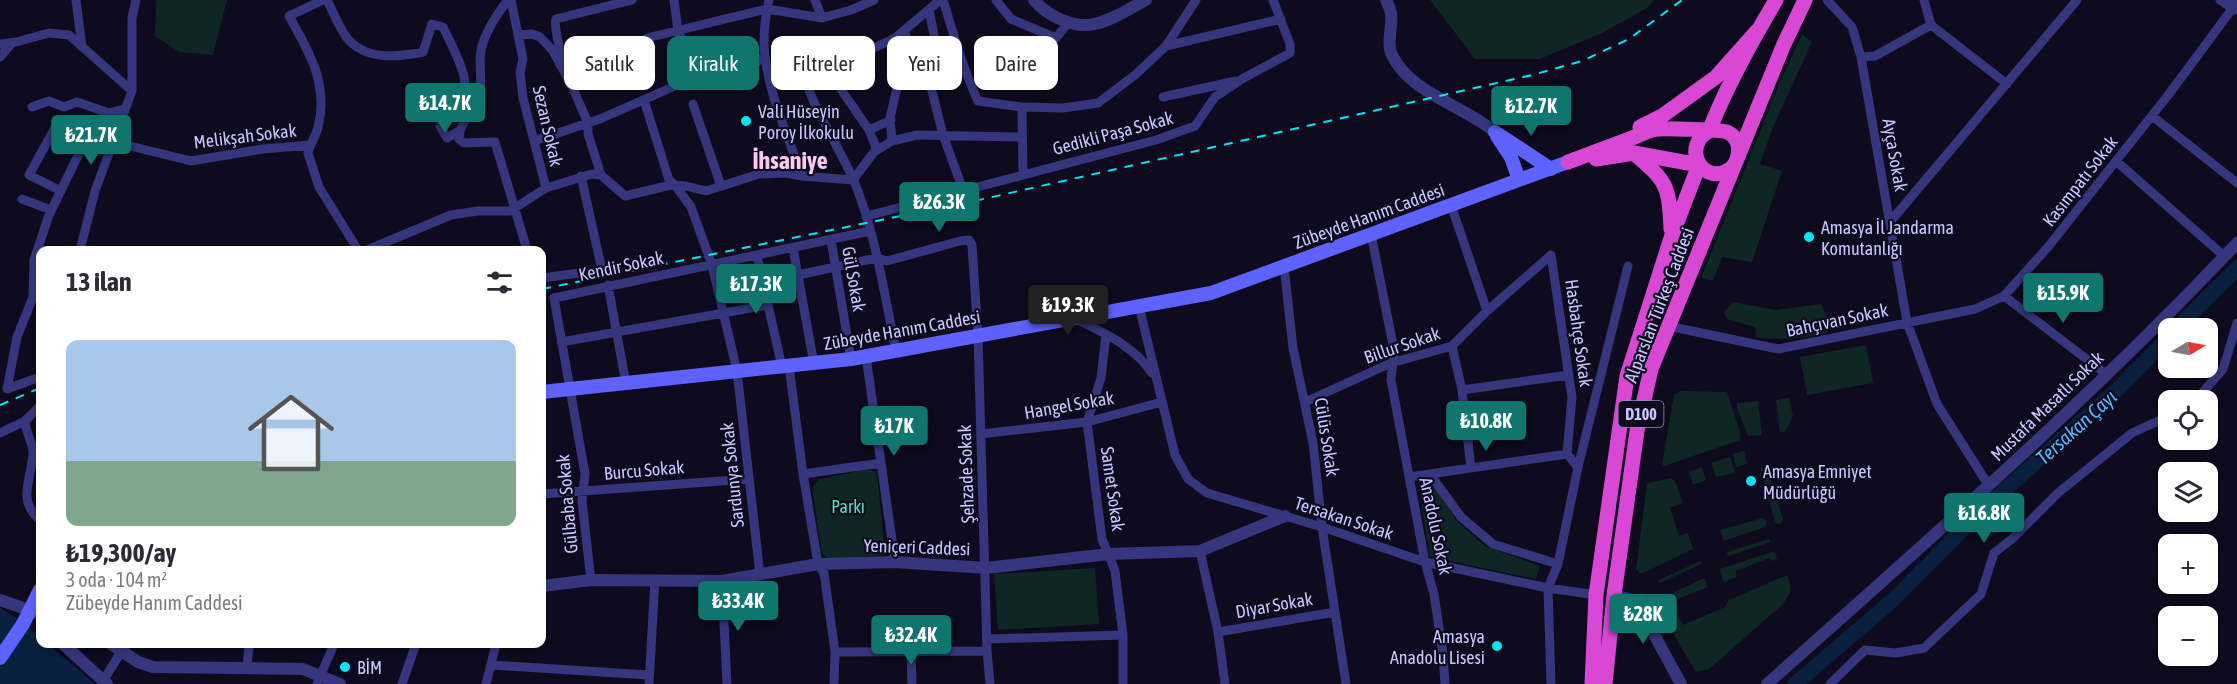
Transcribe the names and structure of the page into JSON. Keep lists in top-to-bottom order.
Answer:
{
  "streets": {
    "highway": ["Alparslan Türkeş Caddesi", "D100"],
    "main road": ["Zübeyde Hanım Caddesi"],
    "street": [
      "Sezan Sokak",
      "Gedikli Paşa Sokak",
      "Melikşah Sokak",
      "Ayça Sokak",
      "Kasımpatı Sokak",
      "Kendir Sokak",
      "Gül Sokak",
      "Bahçıvan Sokak",
      "Hasbahçe Sokak",
      "Billur Sokak",
      "Hangel Sokak",
      "Mustafa Masatlı Sokak",
      "Cülüs Sokak",
      "Burcu Sokak",
      "Şehzade Sokak",
      "Sardunya Sokak",
      "Samet Sokak",
      "Gülbaba Sokak",
      "Tersakan Sokak",
      "Anadolu Sokak",
      "Yeniçeri Caddesi",
      "Diyar Sokak"
    ]
  },
  "crossings": [
    ["Ayça Sokak", "Kasımpatı Sokak"],
    ["Ayça Sokak", "Bahçıvan Sokak"],
    ["Ayça Sokak", "Mustafa Masatlı Sokak"],
    ["Kasımpatı Sokak", "Bahçıvan Sokak"],
    ["Zübeyde Hanım Caddesi", "Gül Sokak"],
    ["Zübeyde Hanım Caddesi", "Cülüs Sokak"],
    ["Zübeyde Hanım Caddesi", "Şehzade Sokak"],
    ["Zübeyde Hanım Caddesi", "Sardunya Sokak"],
    ["Zübeyde Hanım Caddesi", "Gülbaba Sokak"],
    ["Zübeyde Hanım Caddesi", "Tersakan Sokak"],
    ["Zübeyde Hanım Caddesi", "Anadolu Sokak"],
    ["Kendir Sokak", "Gül Sokak"],
    ["Kendir Sokak", "Sardunya Sokak"],
    ["Kendir Sokak", "Gülbaba Sokak"],
    ["Alparslan Türkeş Caddesi", "Bahçıvan Sokak"],
    ["Alparslan Türkeş Caddesi", "D100"],
    ["Alparslan Türkeş Caddesi", "Tersakan Sokak"],
    ["Hasbahçe Sokak", "Billur Sokak"],
    ["Billur Sokak", "Cülüs Sokak"],
    ["Billur Sokak", "Anadolu Sokak"],
    ["Hangel Sokak", "Şehzade Sokak"],
    ["Hangel Sokak", "Samet Sokak"],
    ["Hangel Sokak", "Tersakan Sokak"],
    ["Cülüs Sokak", "Tersakan Sokak"],
    ["Cülüs Sokak", "Diyar Sokak"],
    ["Burcu Sokak", "Sardunya Sokak"],
    ["Burcu Sokak", "Gülbaba Sokak"],
    ["Şehzade Sokak", "Yeniçeri Caddesi"],
    ["Sardunya Sokak", "Yeniçeri Caddesi"],
    ["Samet Sokak", "Tersakan Sokak"],
    ["Samet Sokak", "Yeniçeri Caddesi"],
    ["Gülbaba Sokak", "Yeniçeri Caddesi"],
    ["Tersakan Sokak", "Anadolu Sokak"],
    ["Tersakan Sokak", "Yeniçeri Caddesi"]
  ],
  "districts": ["İhsaniye"],
  "water": ["Tersakan Çayı"],
  "parks": ["Parkı"],
  "places": [
    "Vali Hüseyin Poroy İlkokulu",
    "Amasya İl Jandarma Komutanlığı",
    "Amasya Emniyet Müdürlüğü",
    "Amasya Anadolu Lisesi",
    "BİM"
  ],
  "north": "right",
  "page": {
    "chip": [
      "Satılık",
      "Kiralık",
      "Filtreler",
      "Yeni",
      "Daire"
    ],
    "price": [
      "₺14.7K",
      "₺12.7K",
      "₺21.7K",
      "₺26.3K",
      "₺17.3K",
      "₺15.9K",
      "₺19.3K",
      "₺10.8K",
      "₺17K",
      "₺16.8K",
      "₺33.4K",
      "₺28K",
      "₺32.4K"
    ],
    "heading": "13 ilan",
    "map_buttons": ["+", "−"],
    "list": [
      {
        "name": "₺19,300/ay",
        "note": "3 oda · 104 m² · Zübeyde Hanım Caddesi"
      }
    ]
  }
}
